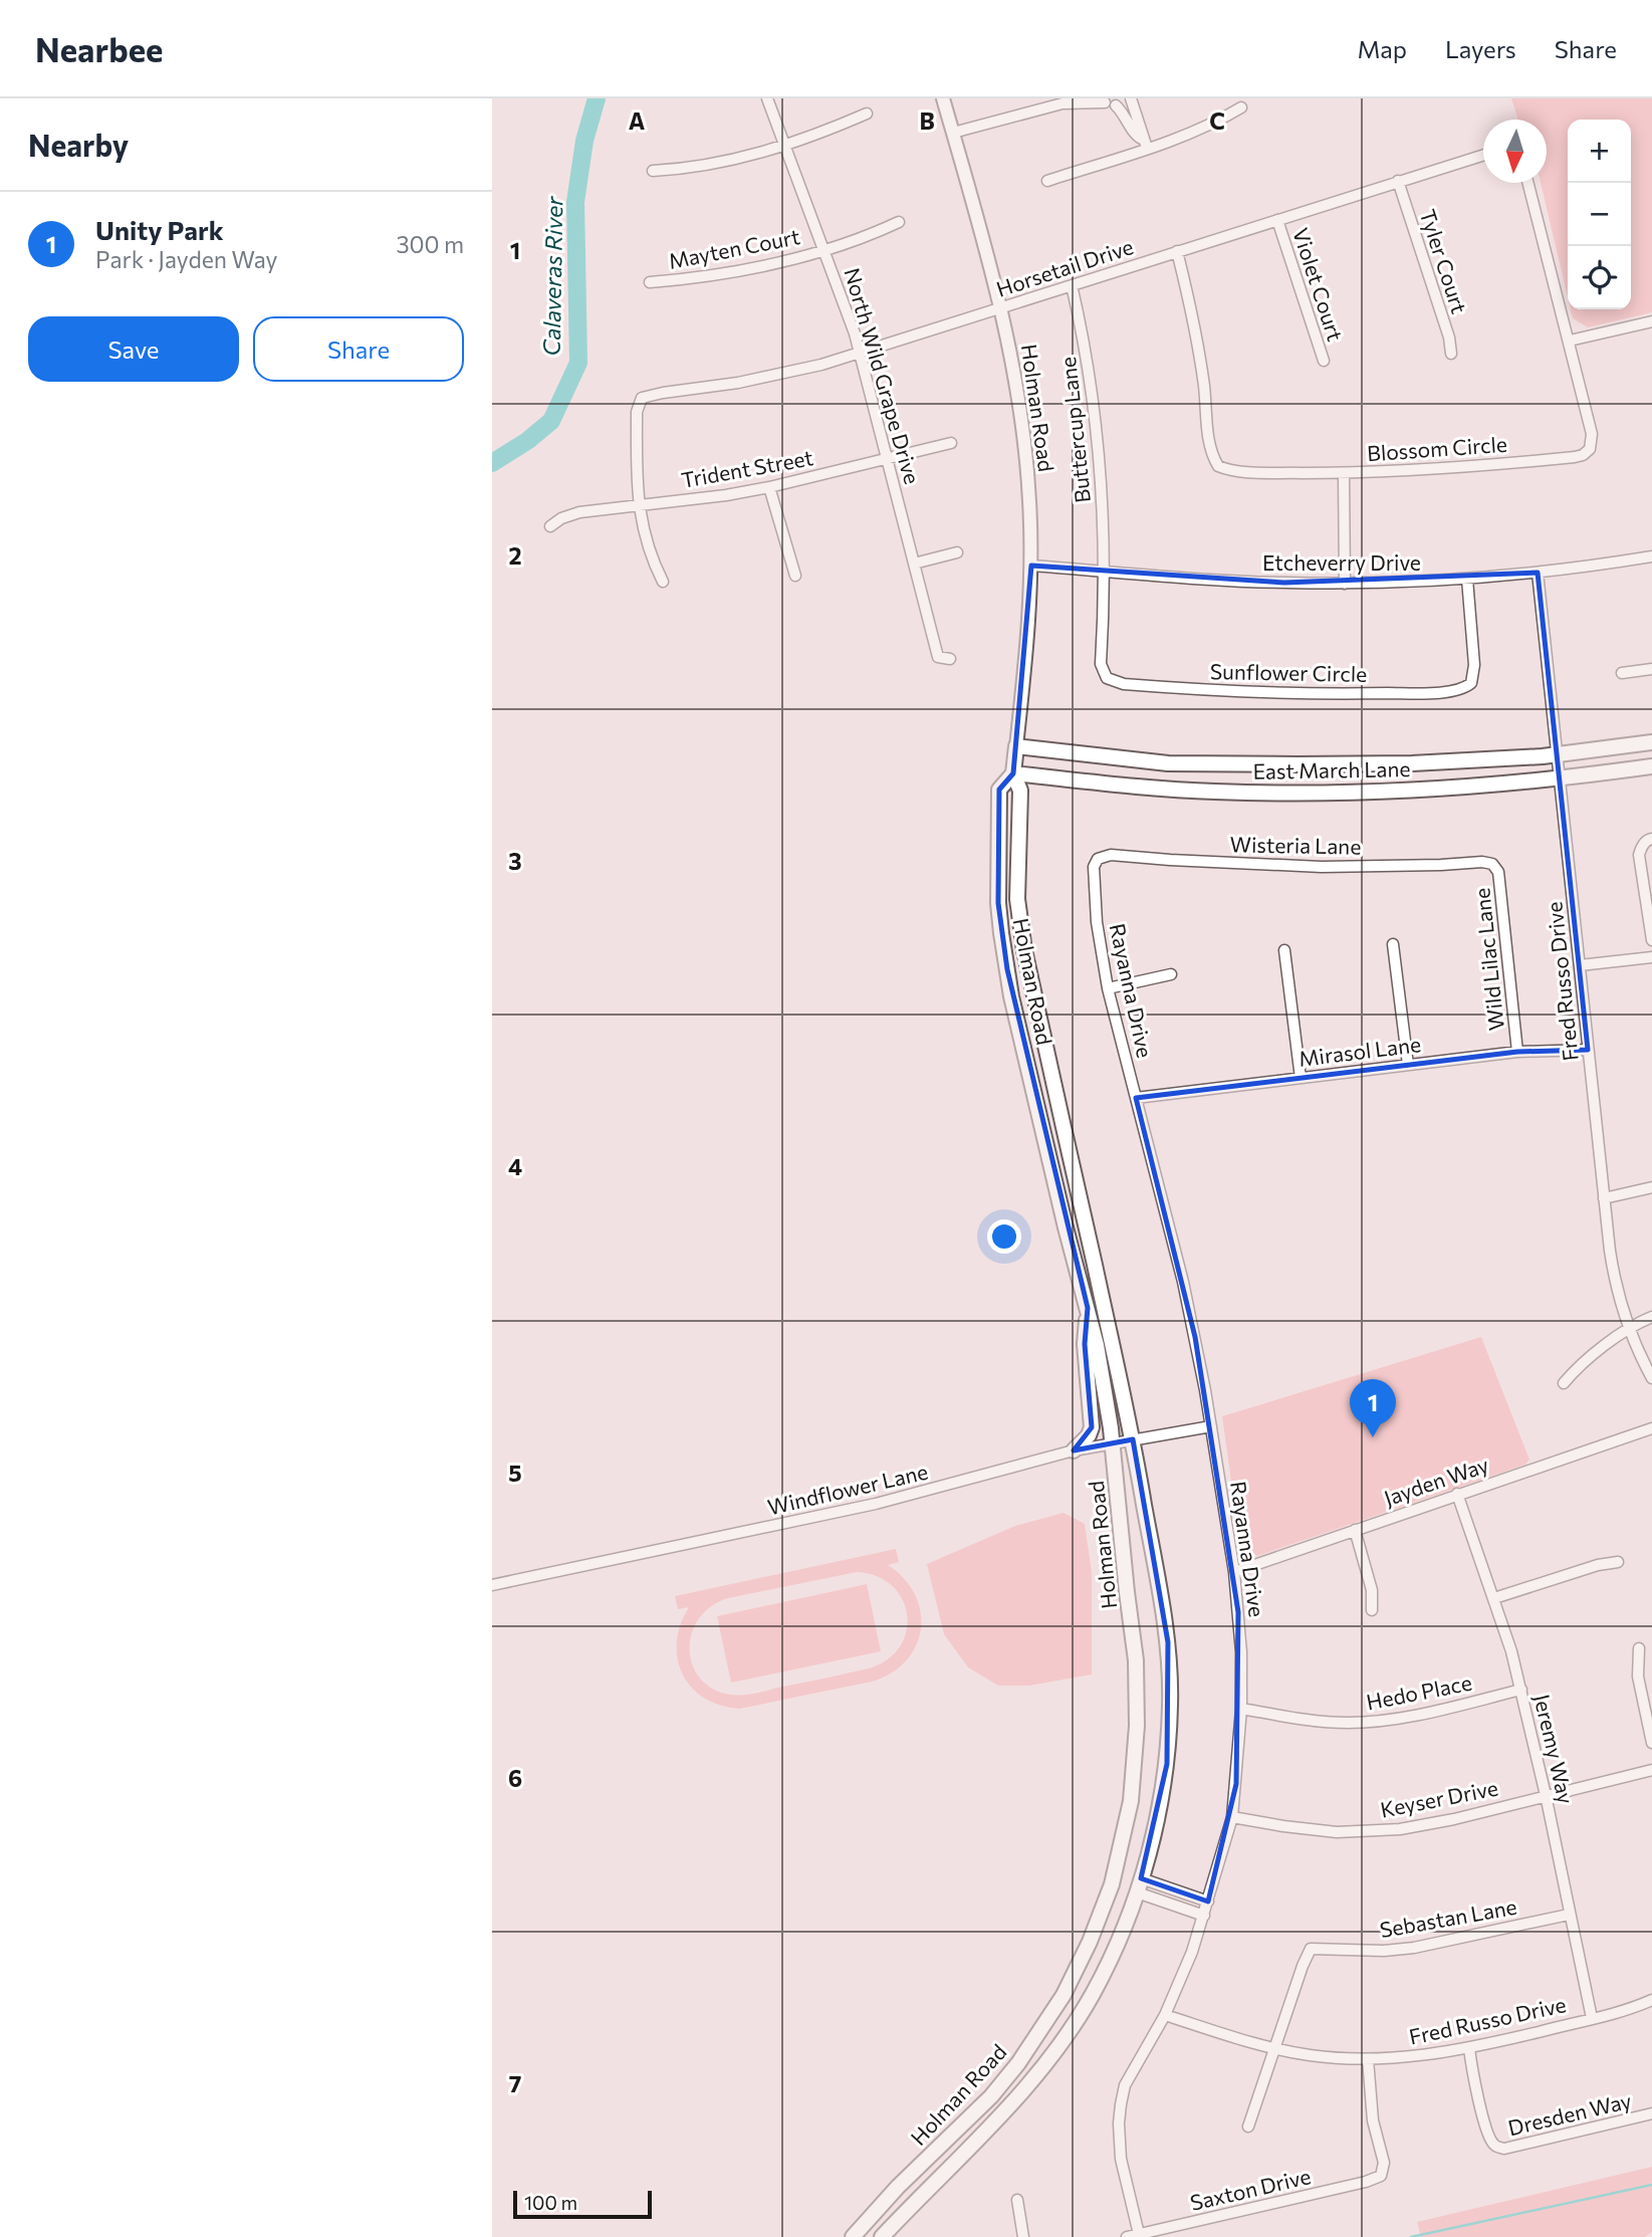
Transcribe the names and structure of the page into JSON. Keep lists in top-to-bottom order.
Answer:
{
  "streets": {
    "main road": ["Holman Road", "East March Lane"],
    "street": [
      "Mayten Court",
      "Tyler Court",
      "Horsetail Drive",
      "Violet Court",
      "North Wild Grape Drive",
      "Buttercup Lane",
      "Blossom Circle",
      "Trident Street",
      "Etcheverry Drive",
      "Sunflower Circle",
      "Wisteria Lane",
      "Wild Lilac Lane",
      "Fred Russo Drive",
      "Rayanna Drive",
      "Mirasol Lane",
      "Jayden Way",
      "Windflower Lane",
      "Hedo Place",
      "Jeremy Way",
      "Keyser Drive",
      "Sebastan Lane",
      "Dresden Way",
      "Saxton Drive"
    ]
  },
  "crossings": [
    ["Mayten Court", "North Wild Grape Drive"],
    ["Tyler Court", "Horsetail Drive"],
    ["Horsetail Drive", "Violet Court"],
    ["Horsetail Drive", "North Wild Grape Drive"],
    ["Horsetail Drive", "Holman Road"],
    ["Horsetail Drive", "Buttercup Lane"],
    ["Horsetail Drive", "Blossom Circle"],
    ["Horsetail Drive", "Trident Street"],
    ["North Wild Grape Drive", "Trident Street"],
    ["Holman Road", "Etcheverry Drive"],
    ["Holman Road", "East March Lane"],
    ["Holman Road", "Windflower Lane"],
    ["Buttercup Lane", "Etcheverry Drive"],
    ["Buttercup Lane", "Sunflower Circle"],
    ["Etcheverry Drive", "Sunflower Circle"],
    ["Etcheverry Drive", "Fred Russo Drive"],
    ["East March Lane", "Fred Russo Drive"],
    ["Wisteria Lane", "Wild Lilac Lane"],
    ["Wisteria Lane", "Rayanna Drive"],
    ["Wild Lilac Lane", "Mirasol Lane"],
    ["Fred Russo Drive", "Rayanna Drive"],
    ["Fred Russo Drive", "Mirasol Lane"],
    ["Fred Russo Drive", "Jeremy Way"],
    ["Fred Russo Drive", "Sebastan Lane"],
    ["Fred Russo Drive", "Dresden Way"],
    ["Fred Russo Drive", "Saxton Drive"],
    ["Rayanna Drive", "Mirasol Lane"],
    ["Rayanna Drive", "Jayden Way"],
    ["Rayanna Drive", "Windflower Lane"],
    ["Rayanna Drive", "Hedo Place"],
    ["Rayanna Drive", "Keyser Drive"],
    ["Rayanna Drive", "Saxton Drive"],
    ["Jayden Way", "Jeremy Way"],
    ["Hedo Place", "Jeremy Way"],
    ["Jeremy Way", "Keyser Drive"],
    ["Jeremy Way", "Sebastan Lane"]
  ],
  "water": ["Calaveras River"],
  "scale_bar": "100 m",
  "north": "bottom",
  "page": {
    "header": "Nearbee",
    "nav": ["Map", "Layers", "Share"],
    "heading": "Nearby",
    "map_buttons": ["+", "−"],
    "list": [
      {
        "mark": "1",
        "name": "Unity Park",
        "note": "Park · Jayden Way",
        "value": "300 m"
      }
    ],
    "buttons": ["Save", "Share"],
    "pins": "1",
    "scale": "100 m"
  },
  "grid": {
    "columns": ["A", "B", "C"],
    "rows": [
      "1",
      "2",
      "3",
      "4",
      "5",
      "6",
      "7"
    ]
  }
}
